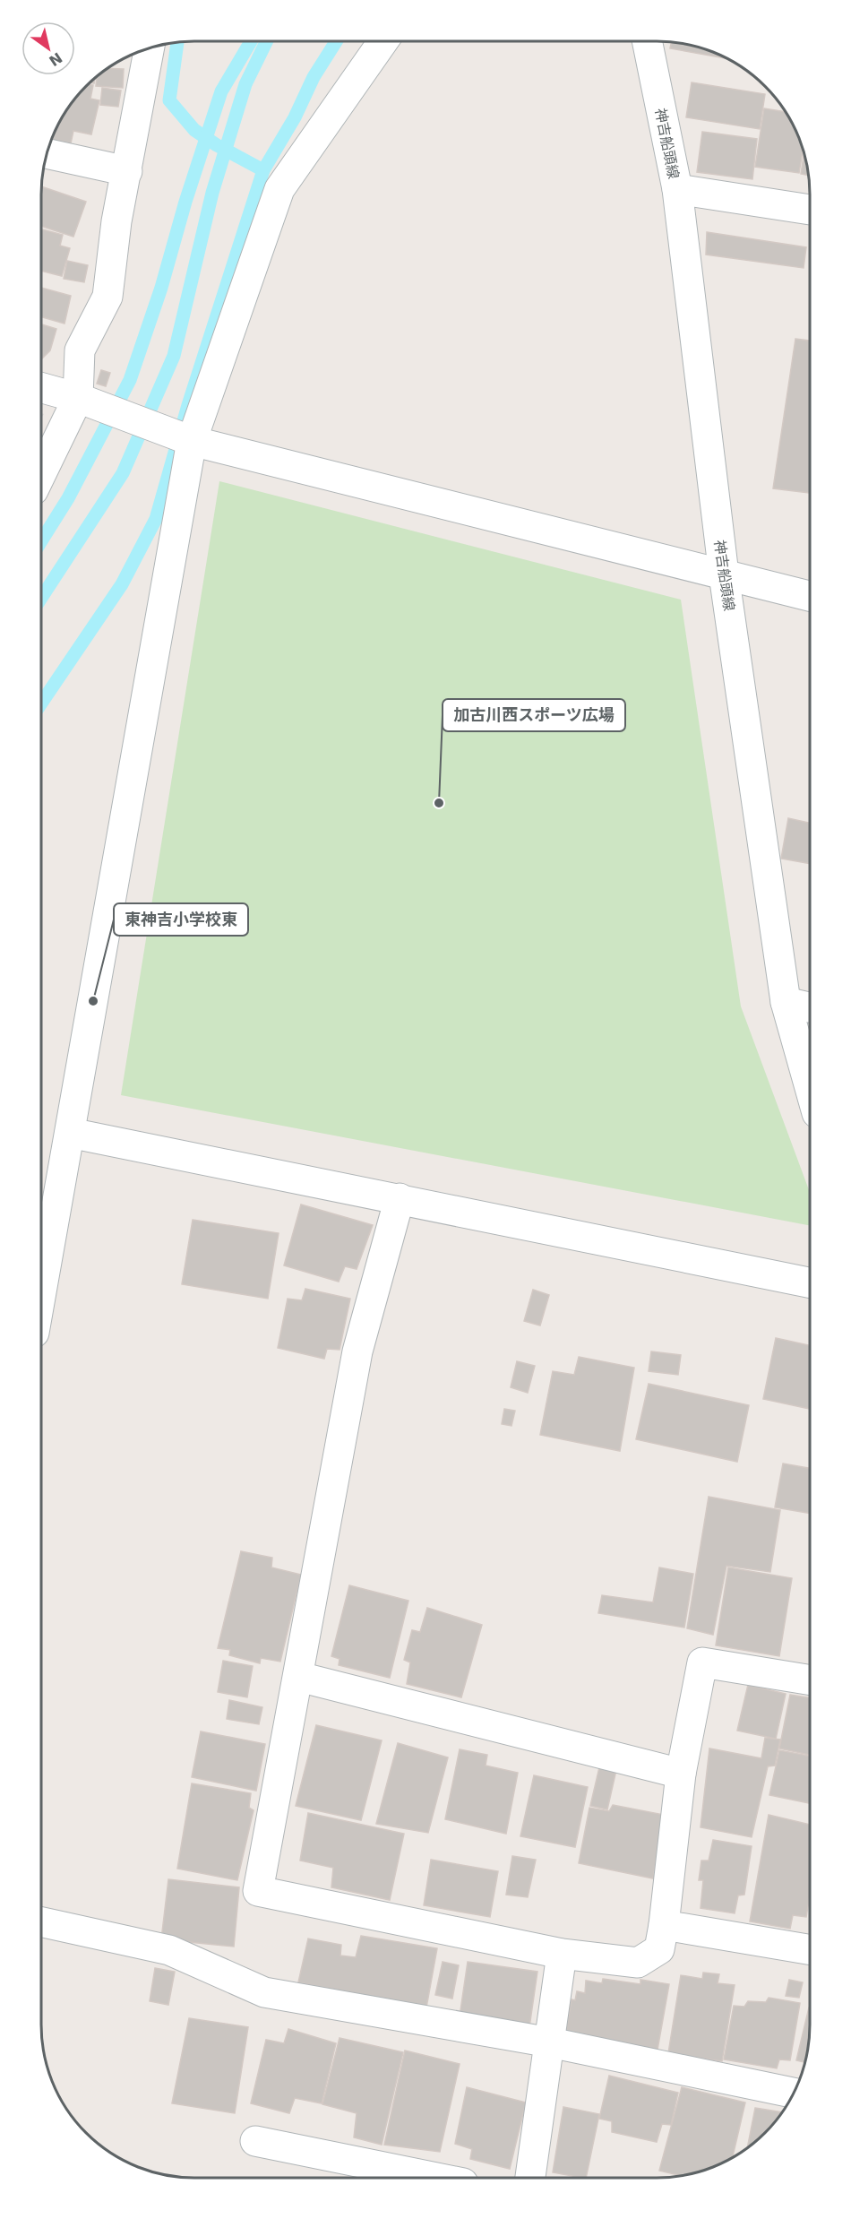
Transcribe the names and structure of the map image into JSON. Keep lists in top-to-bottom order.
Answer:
{
  "streets": {
    "street": ["神吉船頭線"]
  },
  "places": ["加古川西スポーツ広場", "東神吉小学校東"],
  "north": "bottom right"
}
